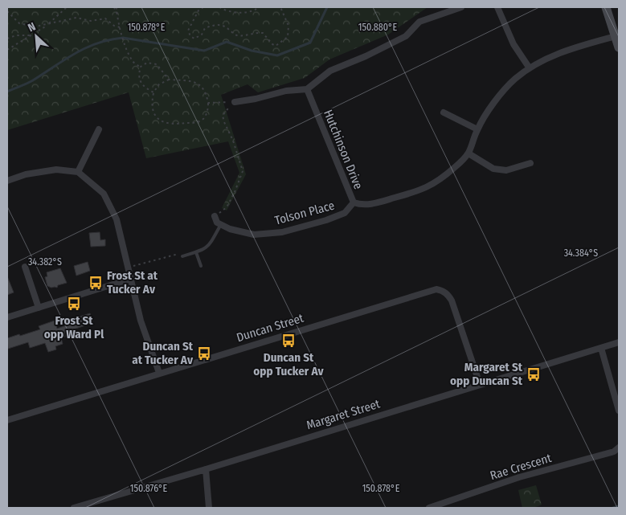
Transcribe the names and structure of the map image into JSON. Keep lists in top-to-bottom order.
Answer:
{
  "streets": {
    "street": [
      "Hutchinson Drive",
      "Tolson Place",
      "Duncan Street",
      "Margaret Street",
      "Rae Crescent"
    ]
  },
  "crossings": [
    ["Hutchinson Drive", "Tolson Place"],
    ["Duncan Street", "Margaret Street"]
  ],
  "places": {
    "bus stop": [
      "Frost St at Tucker Av",
      "Frost St opp Ward Pl",
      "Duncan St opp Tucker Av",
      "Duncan St at Tucker Av",
      "Margaret St opp Duncan St"
    ]
  },
  "north": "top left",
  "coordinates": [
    "150.878°E",
    "150.880°E",
    "34.384°S",
    "34.382°S",
    "150.876°E"
  ]
}
